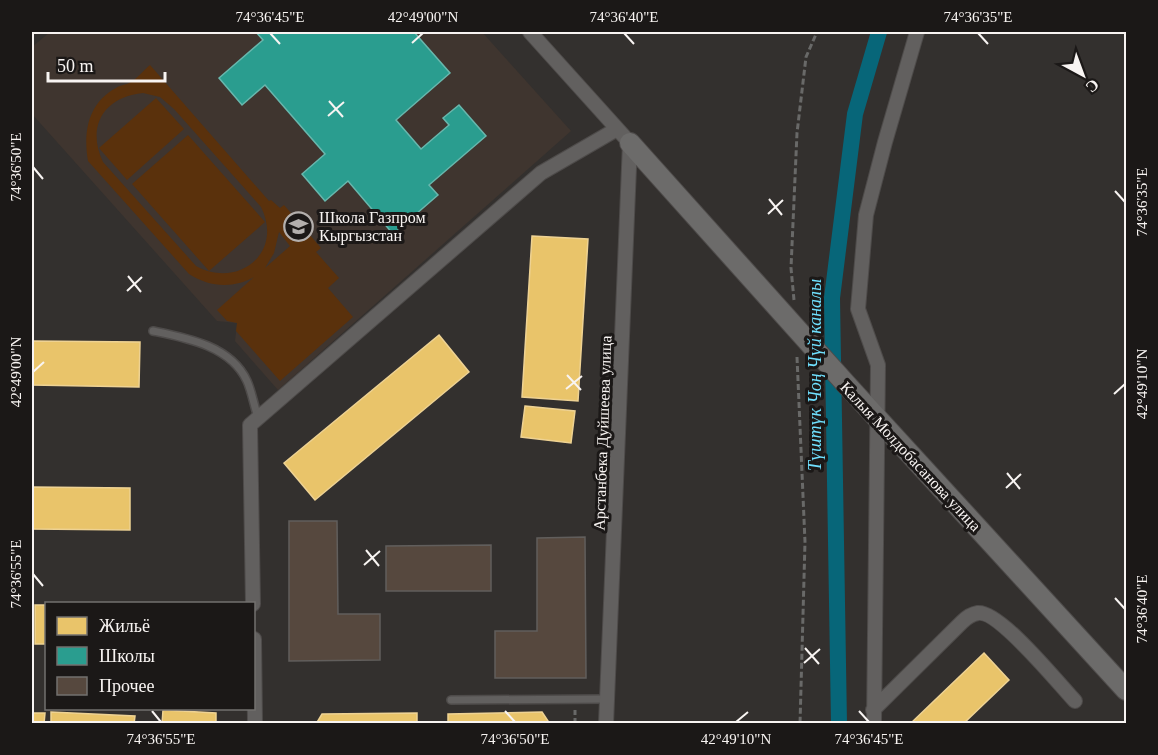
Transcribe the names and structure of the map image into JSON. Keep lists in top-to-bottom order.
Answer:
{
  "streets": {
    "street": ["Арстанбека Дуйшеева улица", "Калыя Молдобасанова улица"]
  },
  "crossings": [
    ["Арстанбека Дуйшеева улица", "Калыя Молдобасанова улица"]
  ],
  "water": ["Түштүк Чоң Чүй каналы"],
  "places": {
    "school or university": ["Школа Газпром Кыргызстан"]
  },
  "legend": ["Жильё", "Школы", "Прочее"],
  "scale_bar": "50 m",
  "north": "bottom right",
  "coordinates": [
    "74°36'45\"E",
    "42°49'00\"N",
    "74°36'40\"E",
    "74°36'35\"E",
    "74°36'50\"E",
    "42°49'10\"N",
    "74°36'55\"E"
  ]
}
